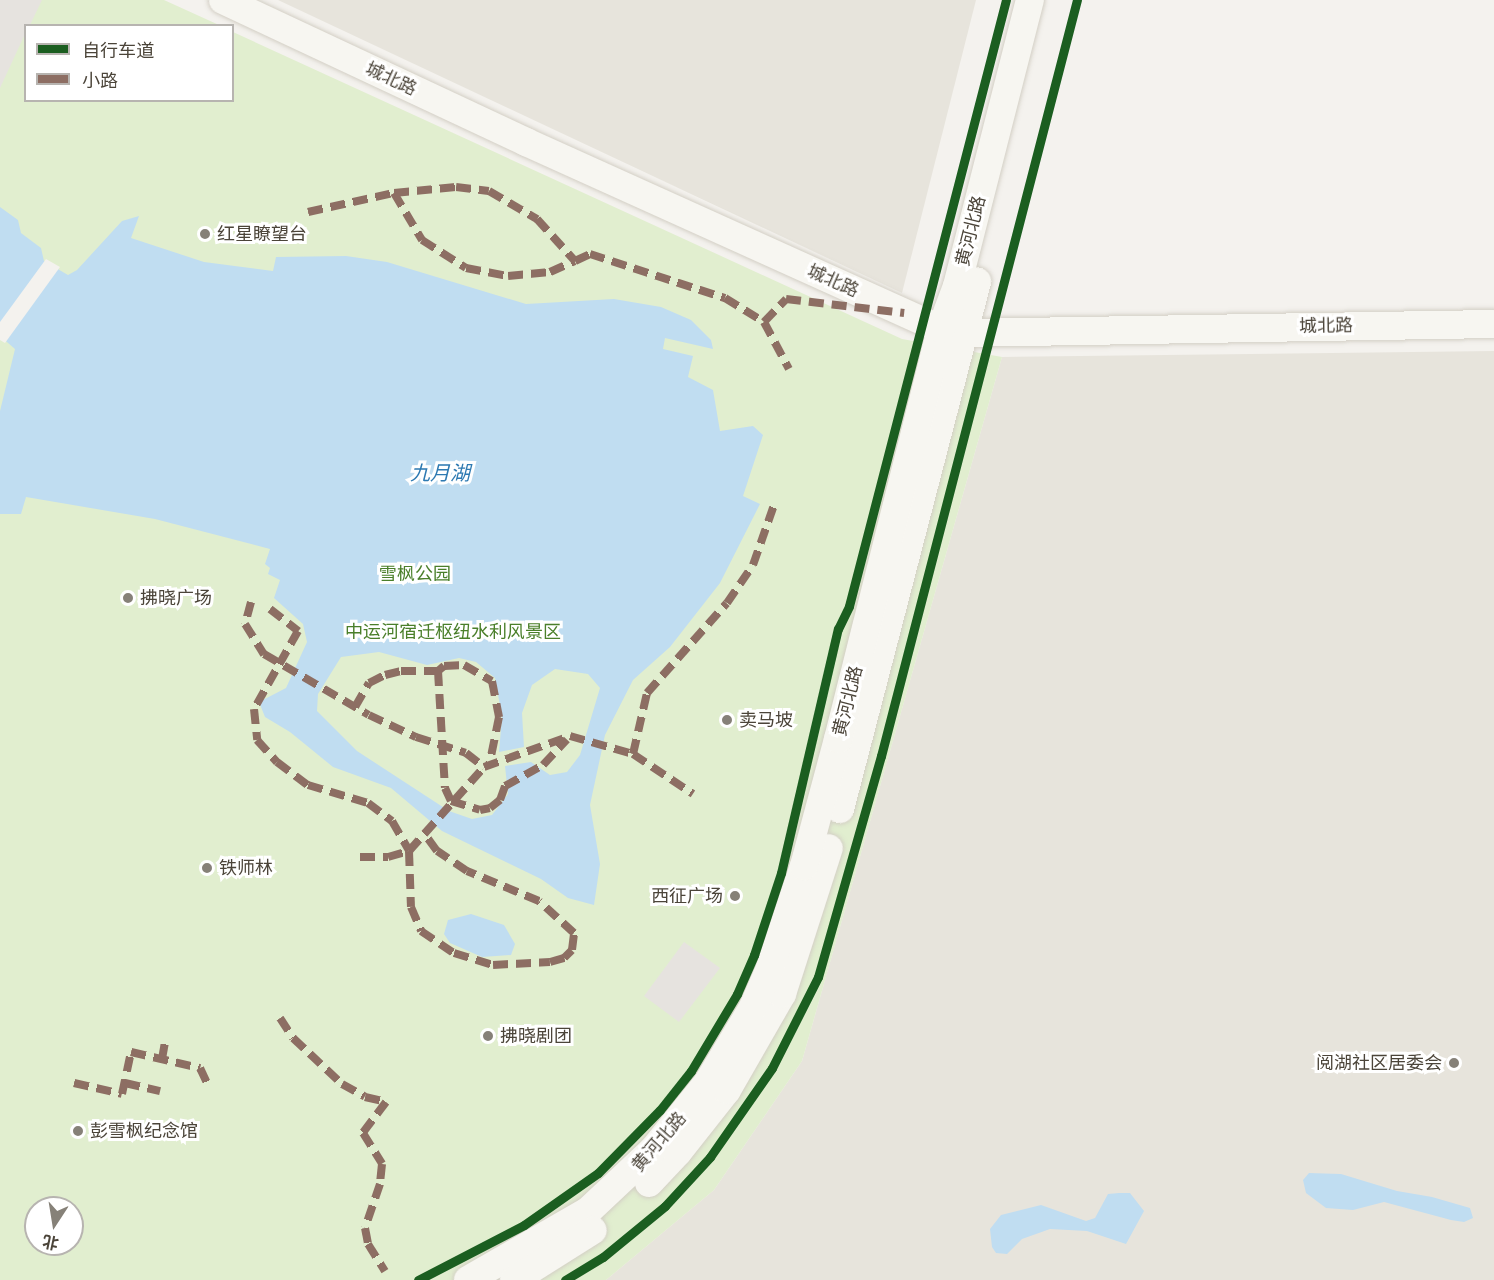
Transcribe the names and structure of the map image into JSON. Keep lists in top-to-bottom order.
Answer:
{
  "streets": {
    "main road": ["城北路", "黄河北路"]
  },
  "crossings": [
    ["城北路", "黄河北路"]
  ],
  "water": ["九月湖"],
  "parks": ["雪枫公园", "中运河宿迁枢纽水利风景区"],
  "places": [
    "红星瞭望台",
    "拂晓广场",
    "卖马坡",
    "铁师林",
    "西征广场",
    "拂晓剧团",
    "阅湖社区居委会",
    "彭雪枫纪念馆"
  ],
  "legend": ["自行车道", "小路"],
  "north": "bottom"
}
